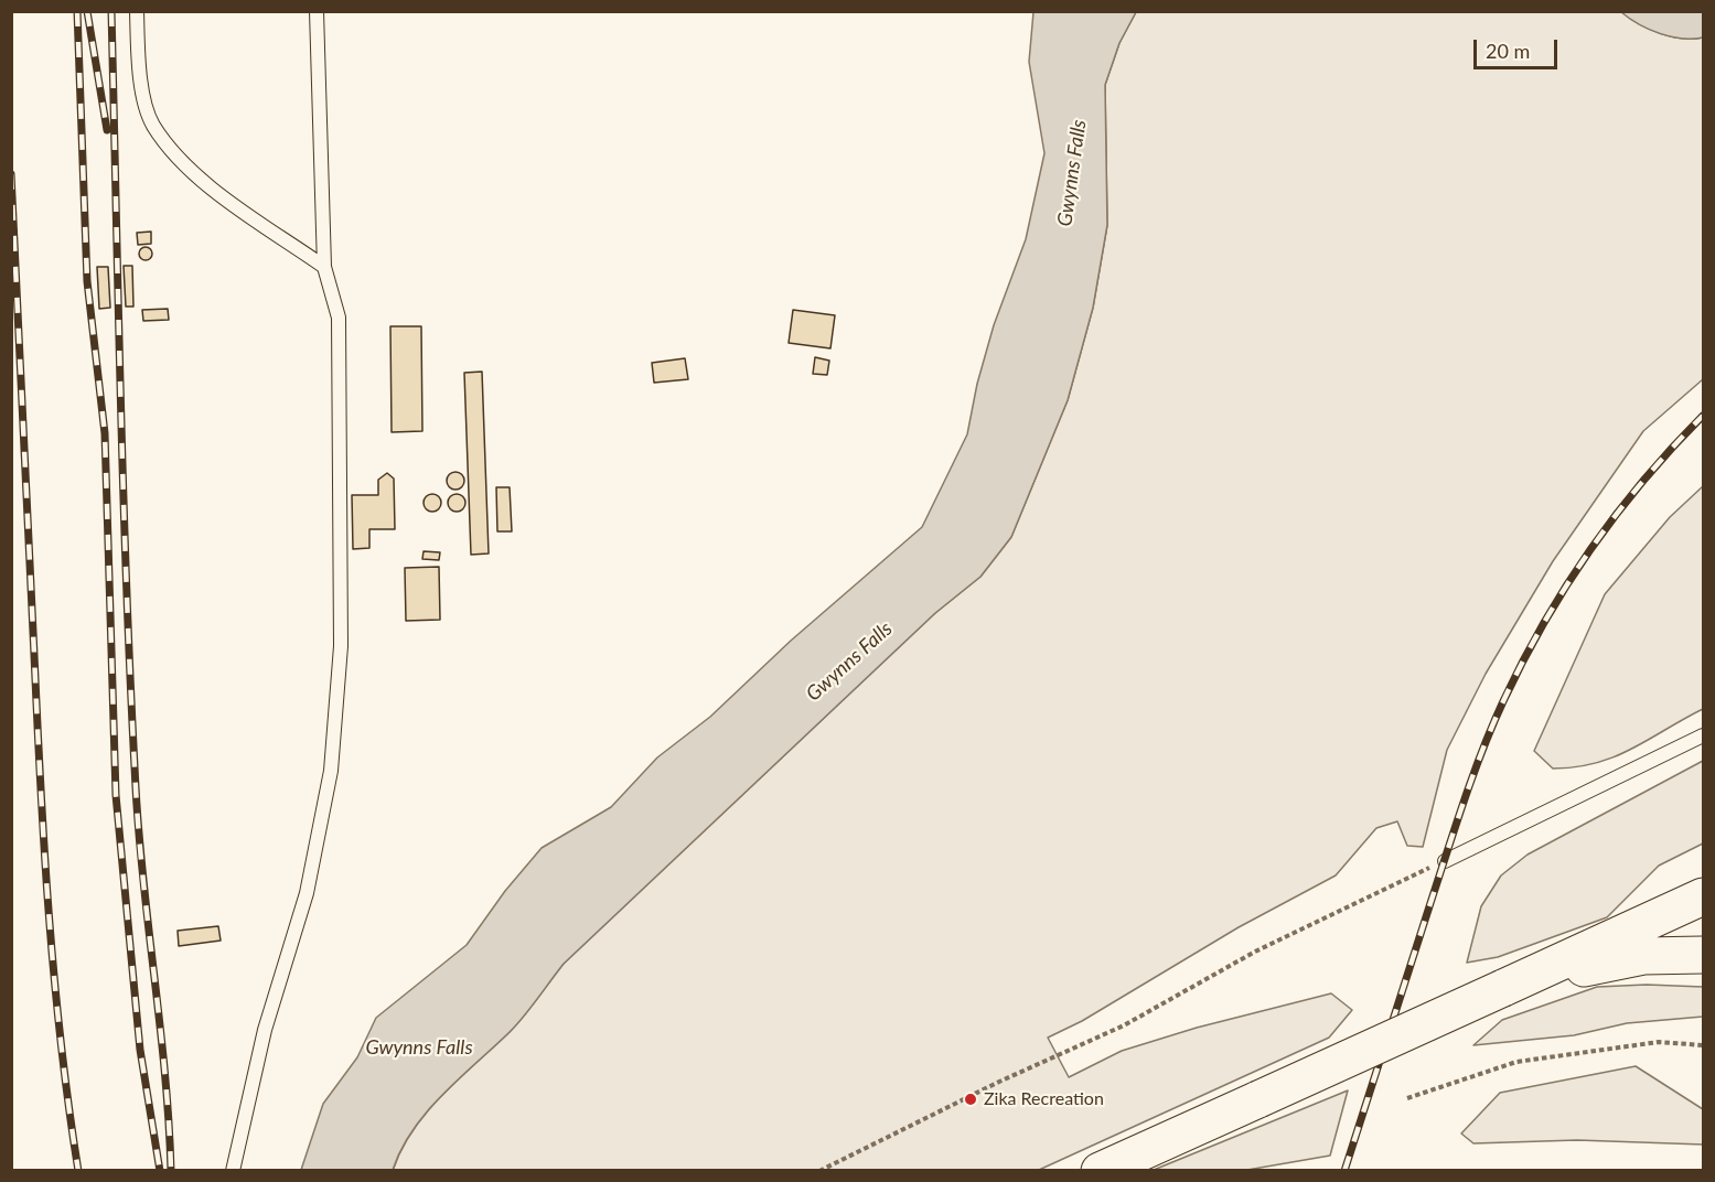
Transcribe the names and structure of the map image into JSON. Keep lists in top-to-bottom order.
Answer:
{
  "water": ["Gwynns Falls"],
  "places": ["Zika Recreation"],
  "scale_bar": "20 m"
}
